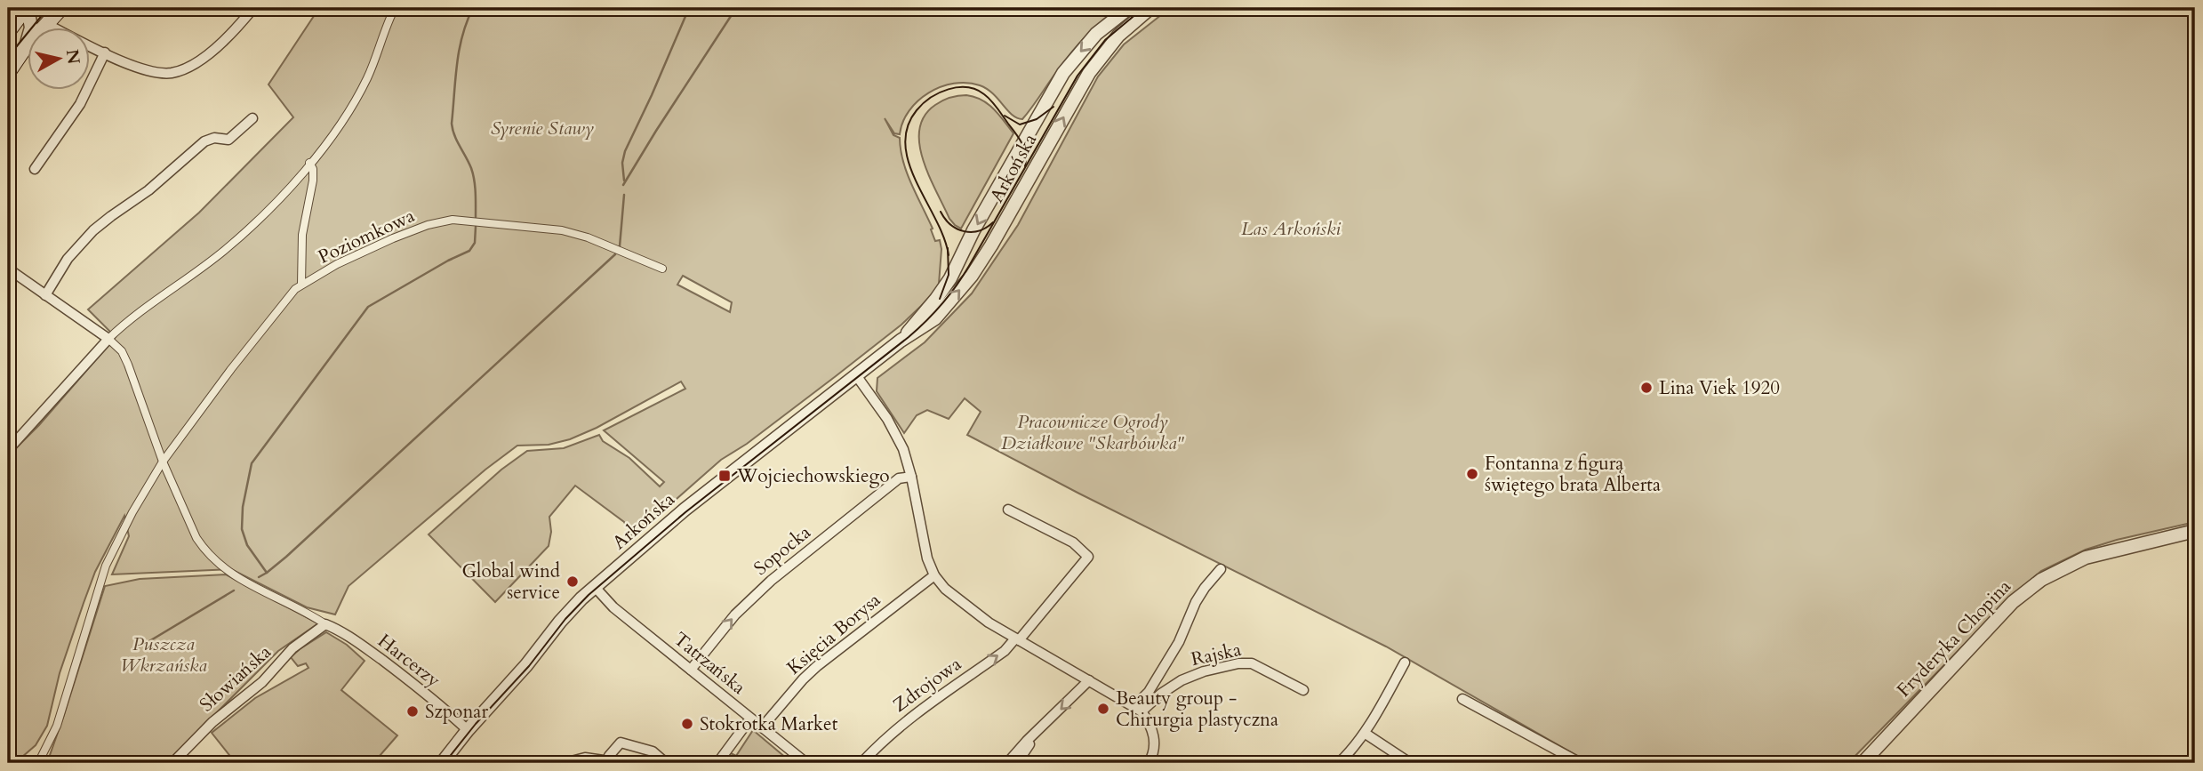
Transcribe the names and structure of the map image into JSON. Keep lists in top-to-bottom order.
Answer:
{
  "streets": {
    "street": [
      "Arkońska",
      "Poziomkowa",
      "Sopocka",
      "Księcia Borysa",
      "Fryderyka Chopina",
      "Rajska",
      "Harcerzy",
      "Tatrzańska",
      "Słowiańska",
      "Zdrojowa"
    ]
  },
  "crossings": [
    ["Arkońska", "Harcerzy"],
    ["Arkońska", "Tatrzańska"],
    ["Sopocka", "Tatrzańska"],
    ["Księcia Borysa", "Tatrzańska"],
    ["Harcerzy", "Słowiańska"]
  ],
  "one_way": ["Sopocka", "Zdrojowa"],
  "parks": [
    "Syrenie Stawy",
    "Las Arkoński",
    "Pracownicze Ogrody Działkowe \"Skarbówka\"",
    "Puszcza Wkrzańska"
  ],
  "places": {
    "other": [
      "Lina Viek 1920",
      "Fontanna z figurą świętego brata Alberta",
      "Global wind service",
      "Beauty group - Chirurgia plastyczna",
      "Szponar",
      "Stokrotka Market"
    ],
    "transit": ["Wojciechowskiego"]
  },
  "north": "right"
}
